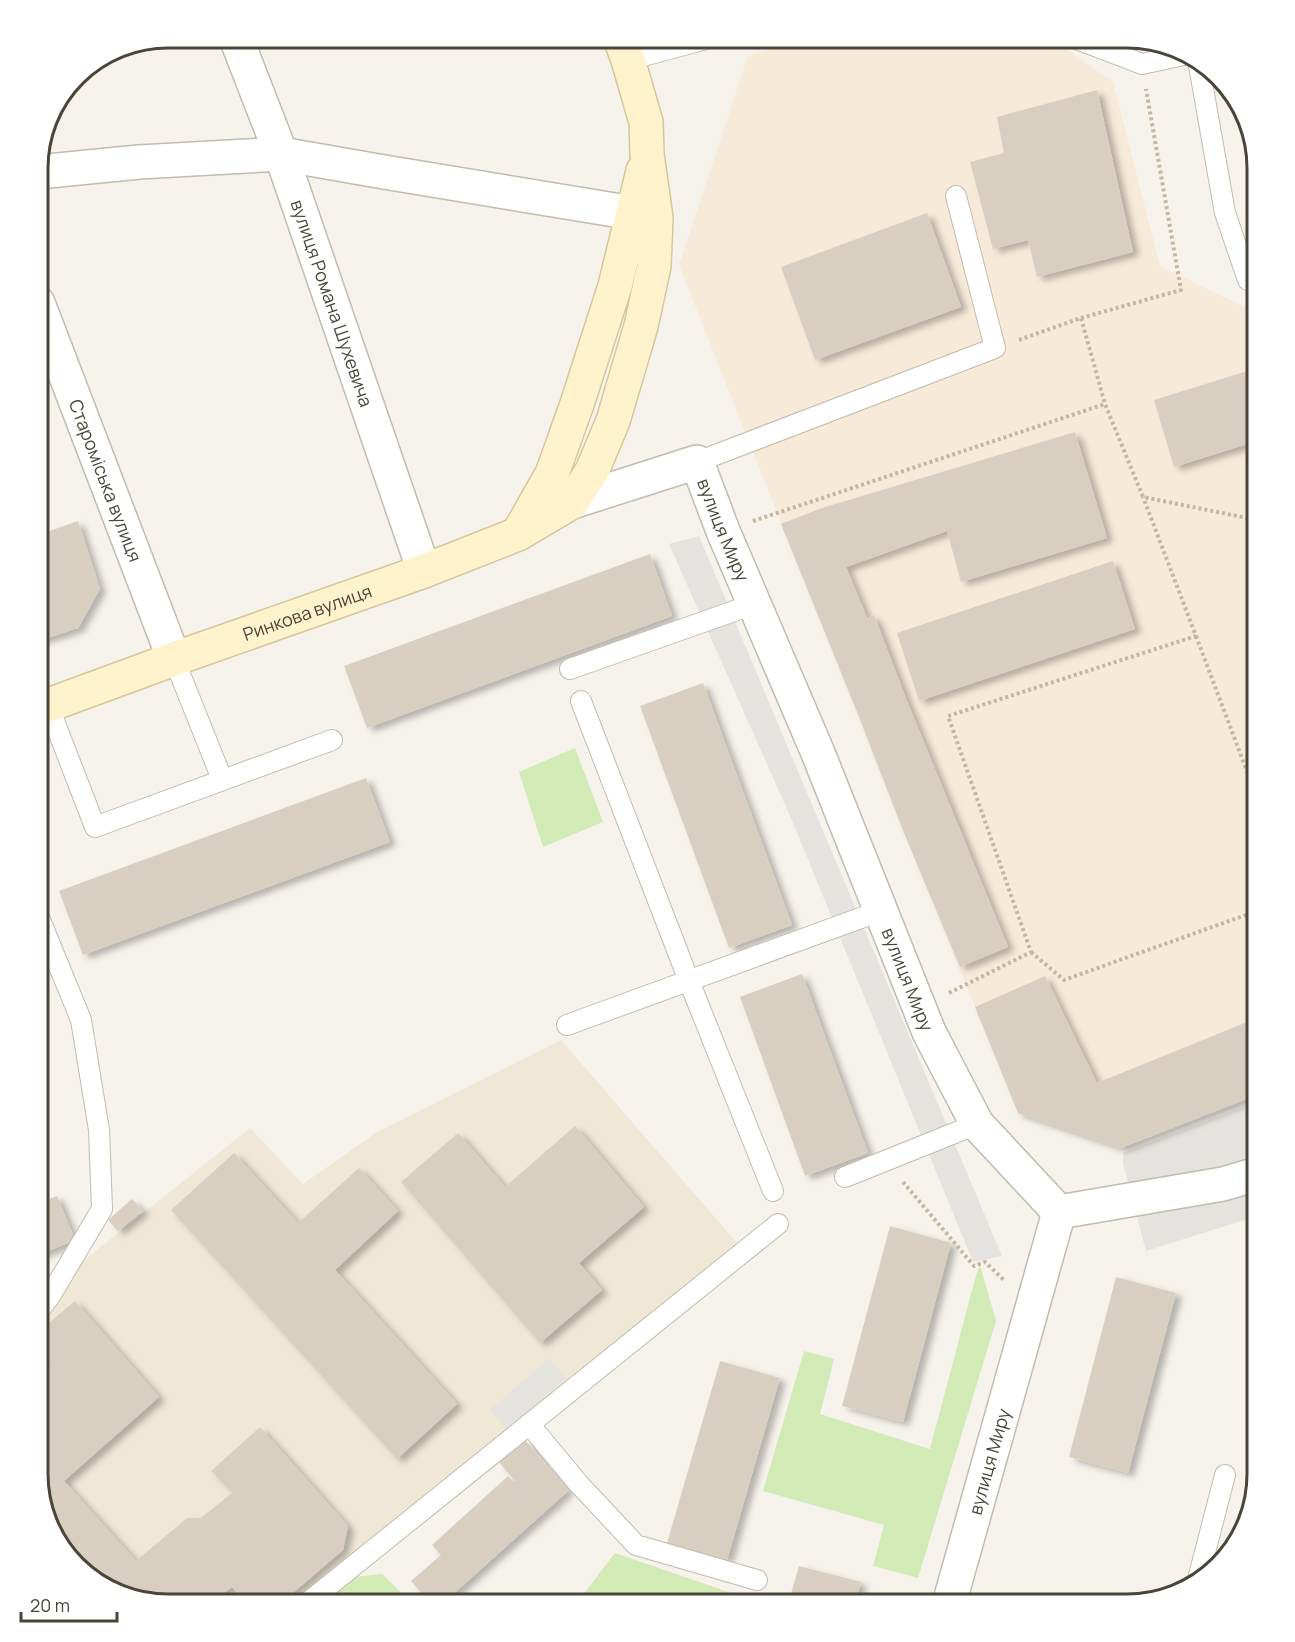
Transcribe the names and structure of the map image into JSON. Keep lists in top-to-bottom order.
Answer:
{
  "streets": {
    "main road": ["Ринкова вулиця"],
    "street": ["вулиця Романа Шухевича", "Староміська вулиця", "вулиця Миру"]
  },
  "crossings": [
    ["вулиця Романа Шухевича", "Ринкова вулиця"],
    ["Староміська вулиця", "Ринкова вулиця"],
    ["вулиця Миру", "Ринкова вулиця"]
  ],
  "scale_bar": "20 m"
}
